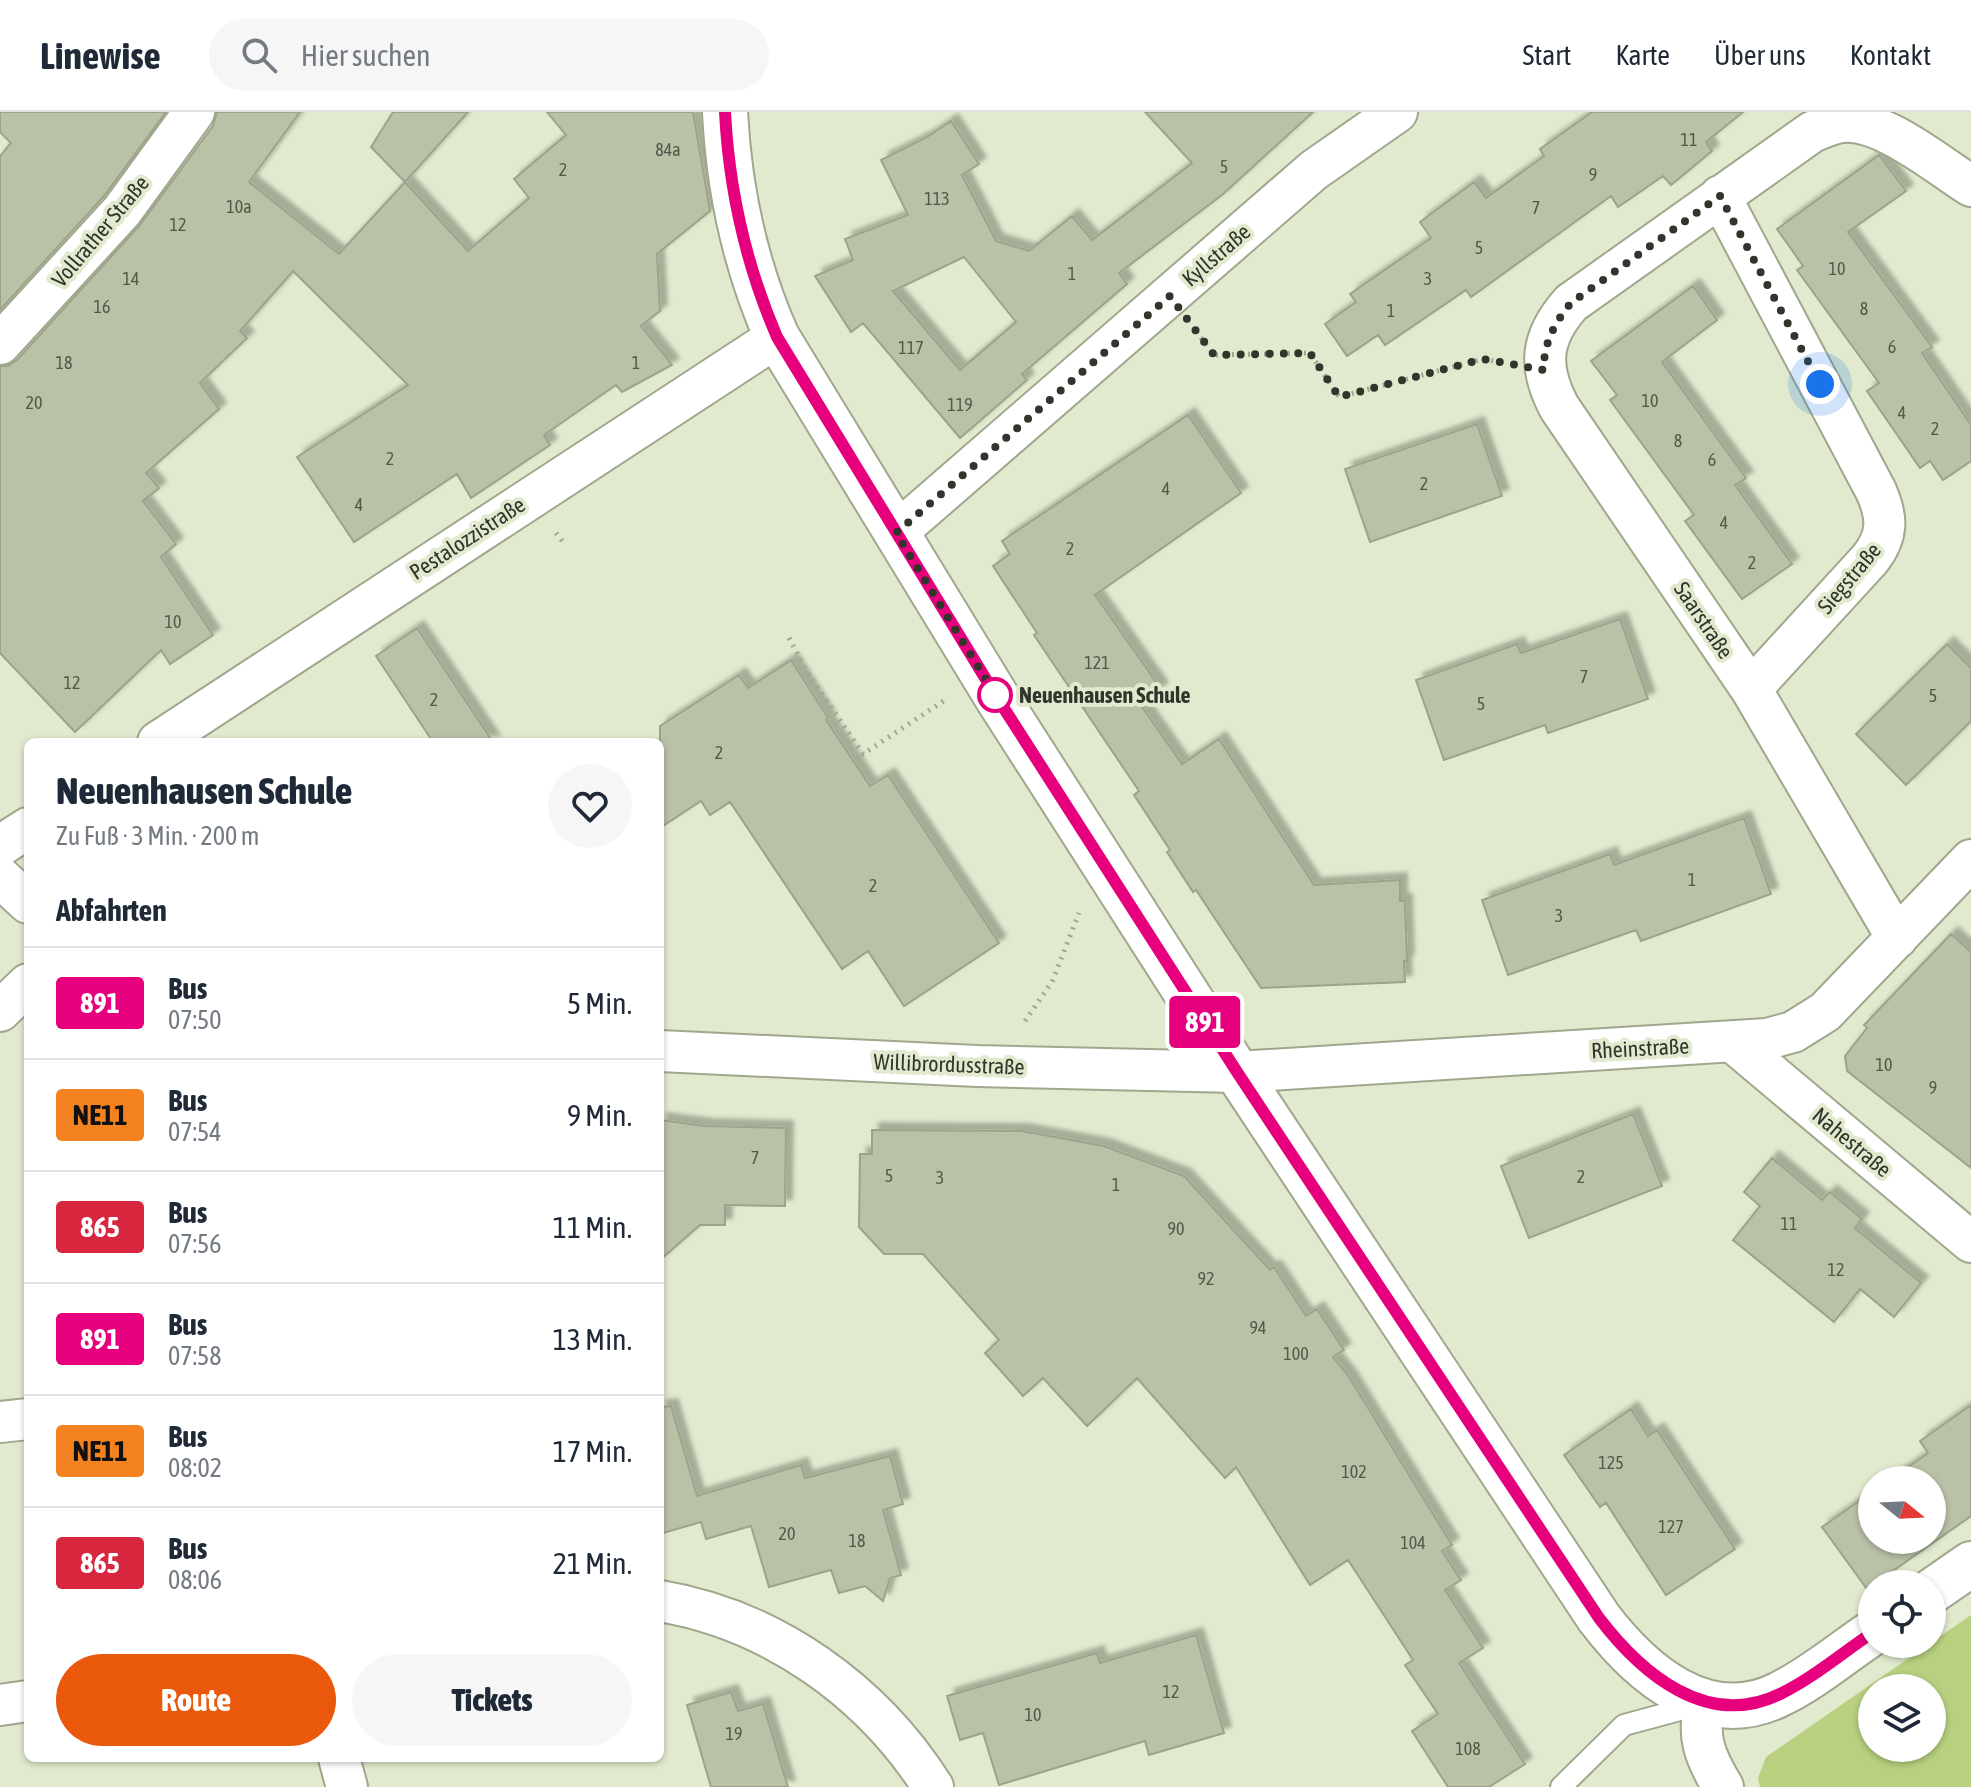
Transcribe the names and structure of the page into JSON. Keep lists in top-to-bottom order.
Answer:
{
  "streets": {
    "street": [
      "Vollrather Straße",
      "Kyllstraße",
      "Pestalozzistraße",
      "Siegstraße",
      "Saarstraße",
      "Rheinstraße",
      "Willibrordusstraße",
      "Nahestraße"
    ]
  },
  "crossings": [
    ["Siegstraße", "Saarstraße"],
    ["Saarstraße", "Rheinstraße"],
    ["Rheinstraße", "Willibrordusstraße"],
    ["Rheinstraße", "Nahestraße"]
  ],
  "places": ["Neuenhausen Schule"],
  "lines": ["bus line 891"],
  "house_numbers": [
    "11",
    "84a",
    "5",
    "2",
    "9",
    "113",
    "10a",
    "7",
    "12",
    "5",
    "10",
    "1",
    "14",
    "3",
    "16",
    "8",
    "1",
    "6",
    "117",
    "18",
    "1",
    "10",
    "20",
    "119",
    "4",
    "2",
    "8",
    "2",
    "6",
    "2",
    "4",
    "4",
    "4",
    "2",
    "2",
    "10",
    "121",
    "7",
    "12",
    "5",
    "2",
    "5",
    "2",
    "1",
    "2",
    "3",
    "10",
    "9",
    "7",
    "5",
    "2",
    "3",
    "1",
    "11",
    "90",
    "12",
    "92",
    "94",
    "100",
    "125",
    "102",
    "127",
    "20",
    "18",
    "104",
    "12",
    "10",
    "19",
    "108"
  ],
  "north": "right",
  "page": {
    "header": "Linewise",
    "search": "Hier suchen",
    "nav": [
      "Start",
      "Karte",
      "Über uns",
      "Kontakt"
    ],
    "on_map": "891",
    "heading": [
      ["Neuenhausen Schule", "Zu Fuß · 3 Min. · 200 m"],
      "Abfahrten"
    ],
    "list": [
      {
        "mark": "891",
        "name": "Bus",
        "note": "07:50",
        "value": "5 Min."
      },
      {
        "mark": "NE11",
        "name": "Bus",
        "note": "07:54",
        "value": "9 Min."
      },
      {
        "mark": "865",
        "name": "Bus",
        "note": "07:56",
        "value": "11 Min."
      },
      {
        "mark": "891",
        "name": "Bus",
        "note": "07:58",
        "value": "13 Min."
      },
      {
        "mark": "NE11",
        "name": "Bus",
        "note": "08:02",
        "value": "17 Min."
      },
      {
        "mark": "865",
        "name": "Bus",
        "note": "08:06",
        "value": "21 Min."
      }
    ],
    "buttons": ["Route", "Tickets"]
  }
}
